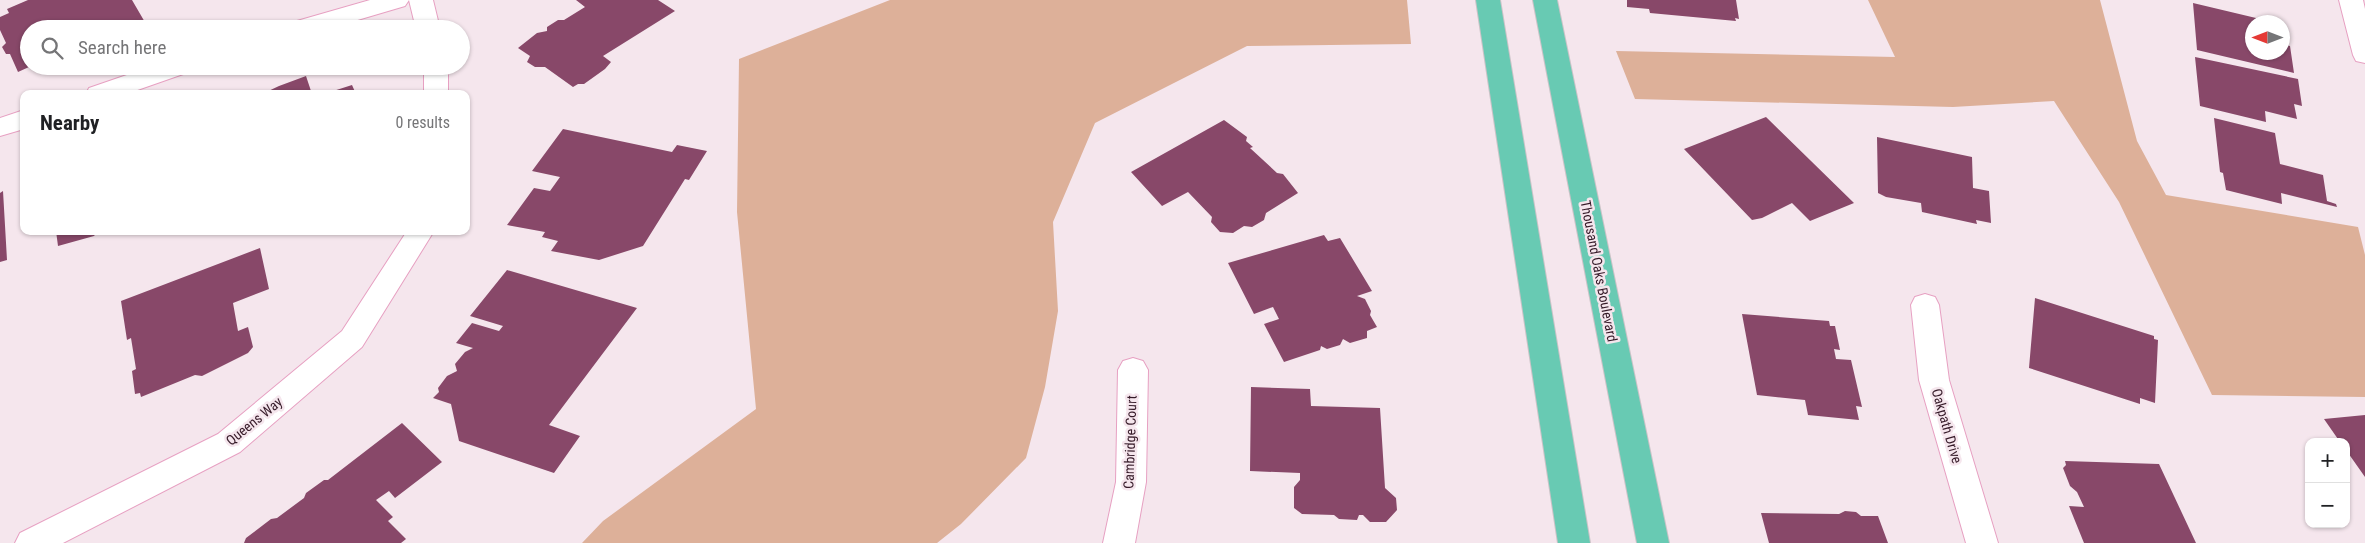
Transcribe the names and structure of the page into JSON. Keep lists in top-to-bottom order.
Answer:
{
  "streets": {
    "main road": ["Thousand Oaks Boulevard"],
    "street": ["Queens Way", "Oakpath Drive", "Cambridge Court"]
  },
  "north": "left",
  "page": {
    "search": "Search here",
    "heading": ["Nearby", "0 results"],
    "map_buttons": ["+", "−"]
  }
}
